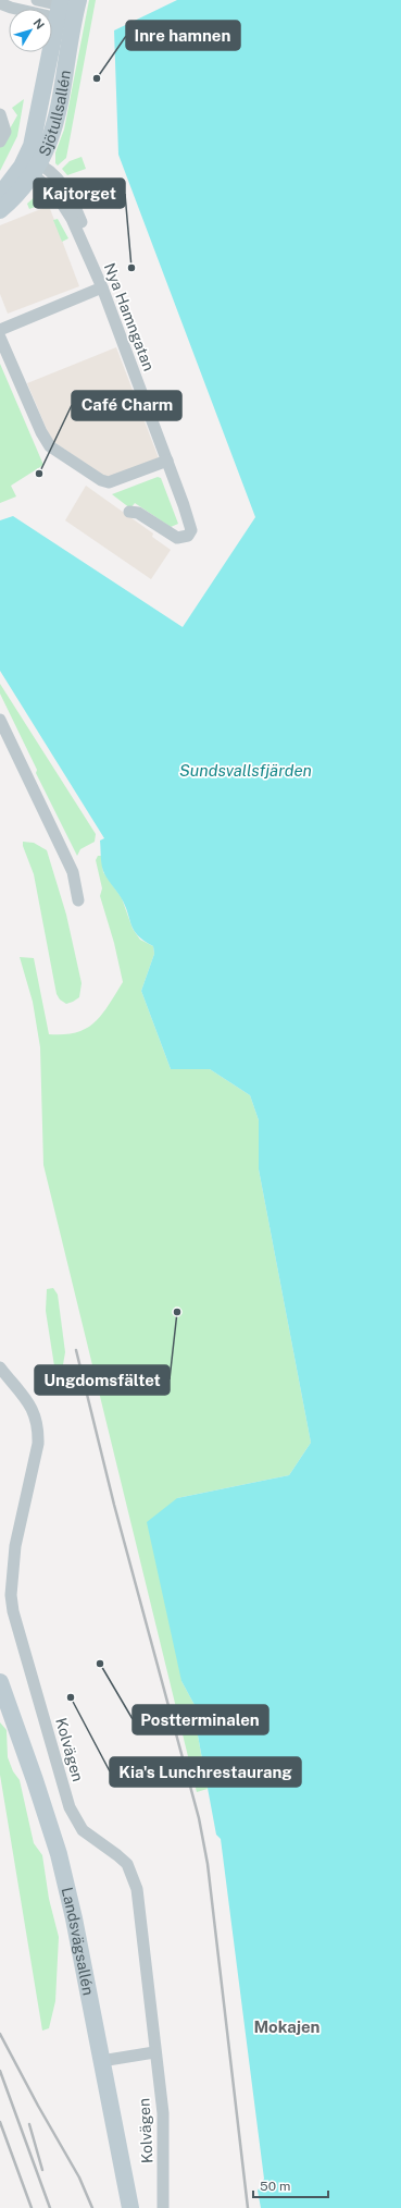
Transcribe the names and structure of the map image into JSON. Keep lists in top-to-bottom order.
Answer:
{
  "streets": {
    "main road": ["Sjötullsallén", "Landsvägsallén"],
    "street": ["Nya Hamngatan", "Kolvägen"]
  },
  "crossings": [
    ["Sjötullsallén", "Nya Hamngatan"]
  ],
  "districts": ["Mokajen"],
  "water": ["Sundsvallsfjärden"],
  "places": [
    "Inre hamnen",
    "Kajtorget",
    "Café Charm",
    "Ungdomsfältet",
    "Postterminalen",
    "Kia's Lunchrestaurang"
  ],
  "scale_bar": "50 m",
  "north": "top right"
}
